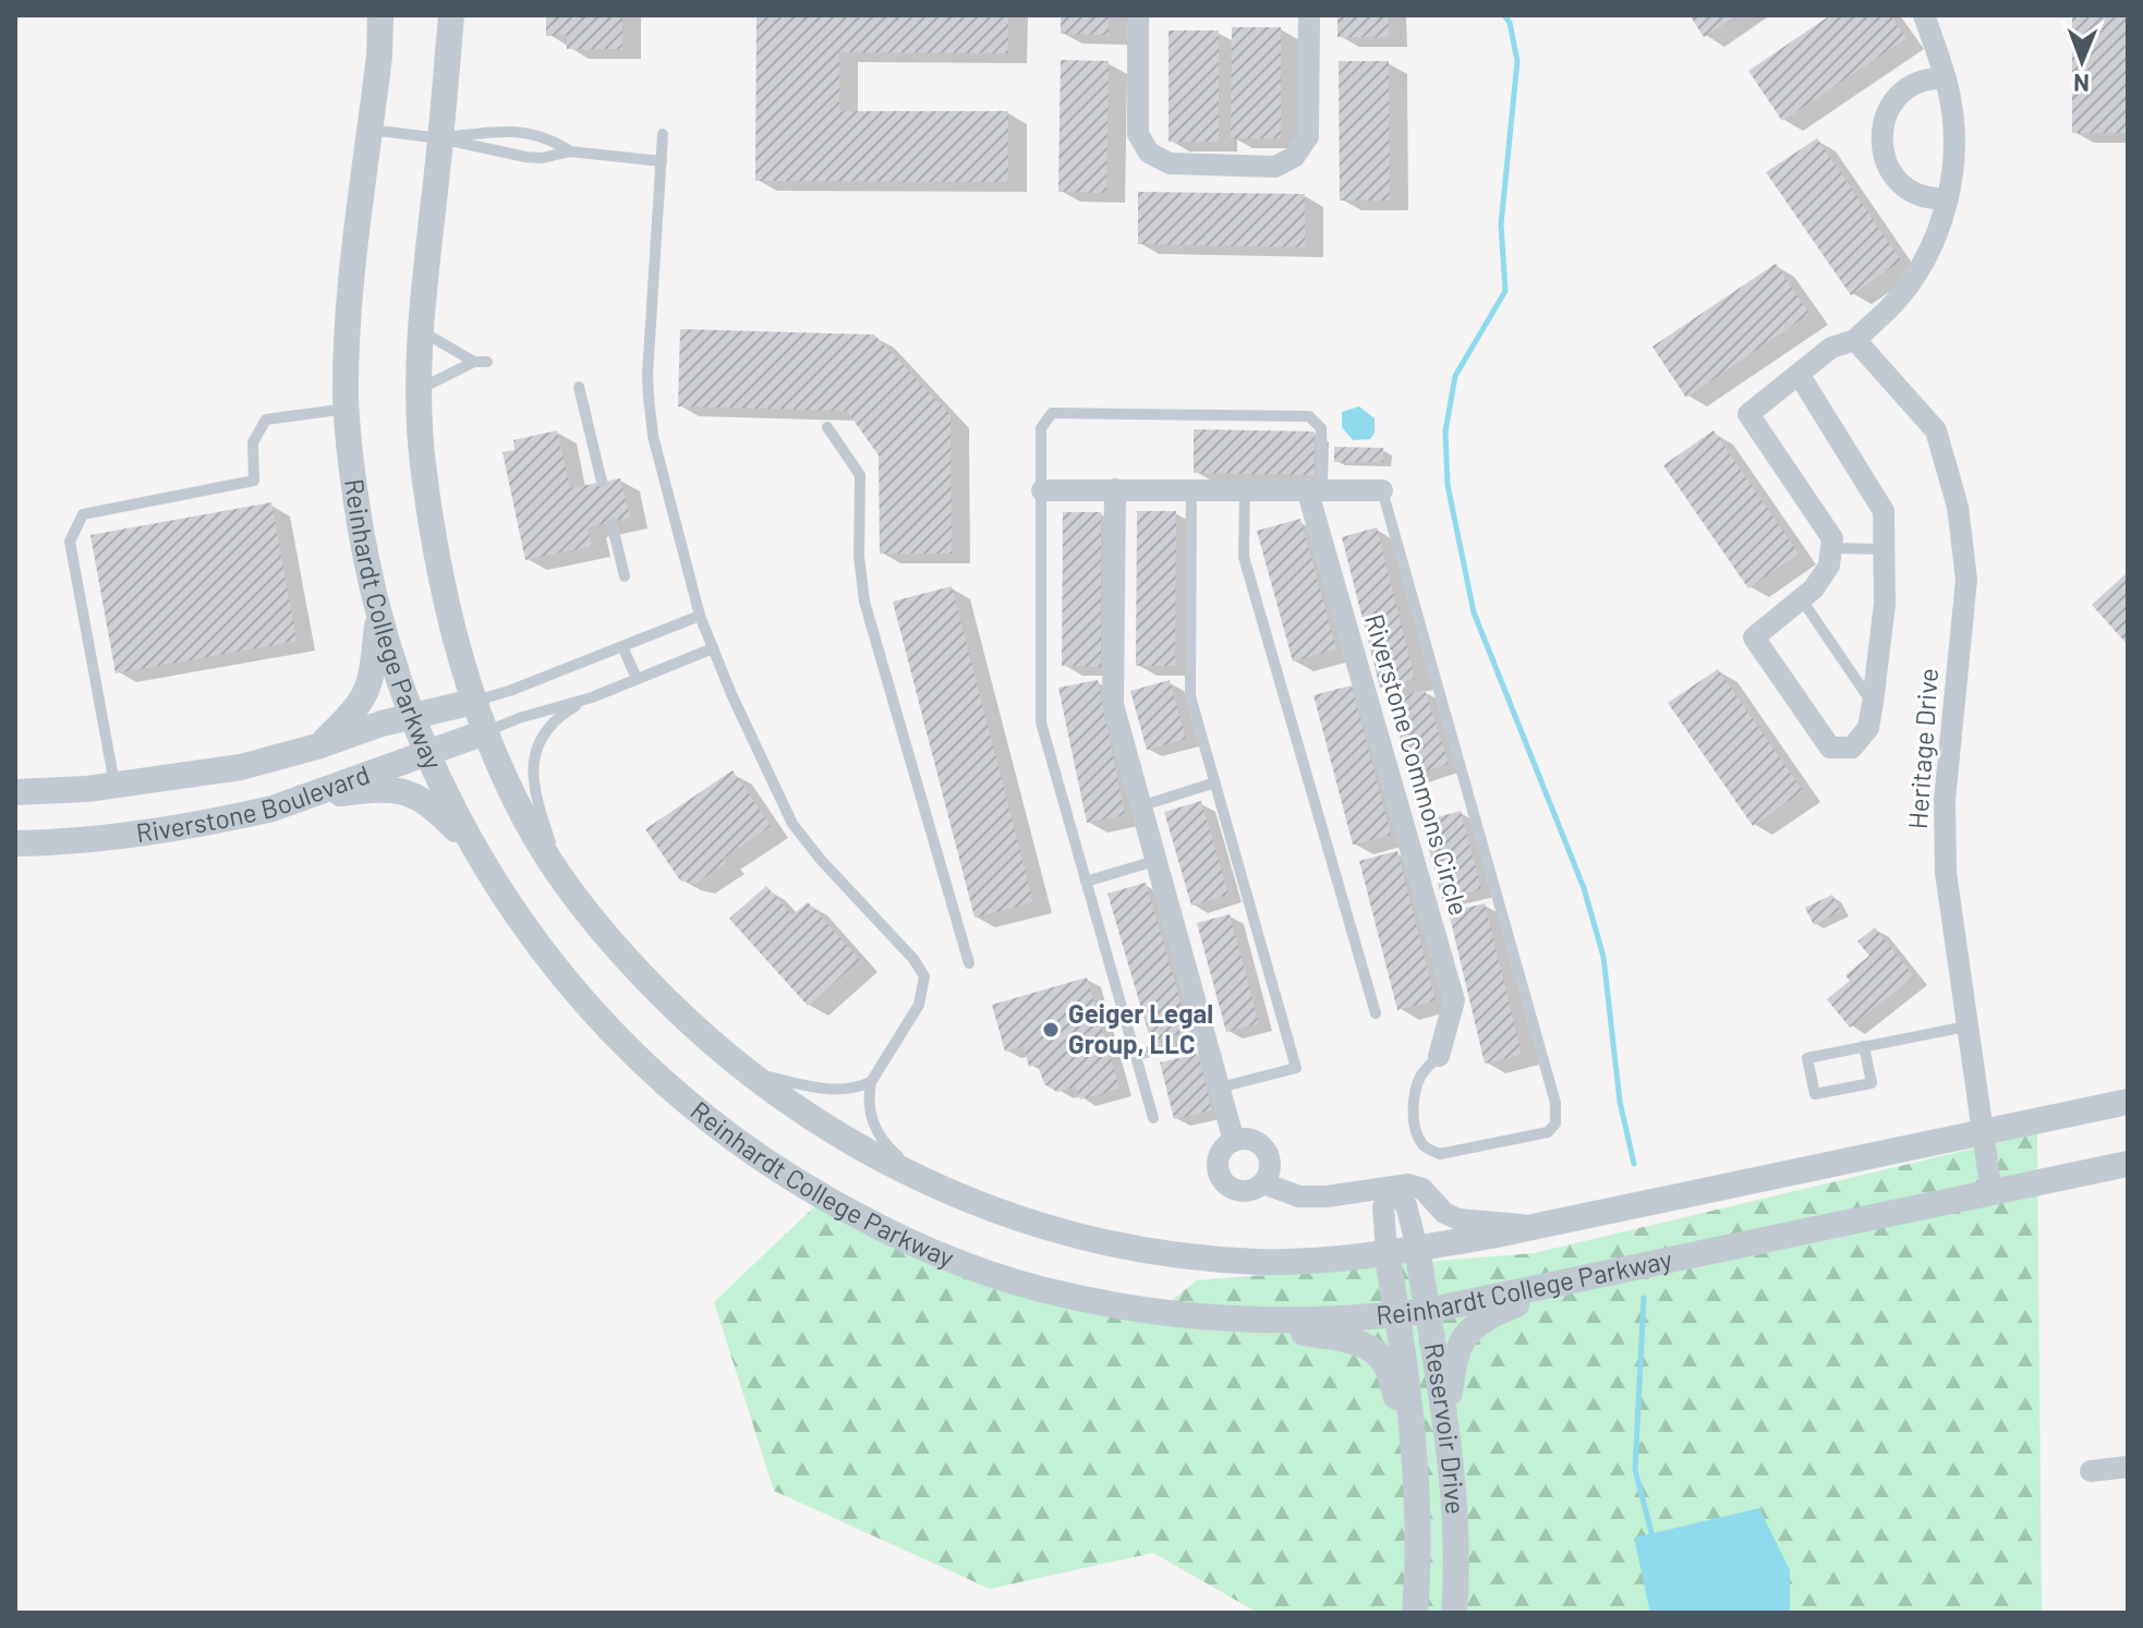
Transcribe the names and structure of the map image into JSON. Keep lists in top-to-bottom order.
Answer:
{
  "streets": {
    "street": [
      "Reinhardt College Parkway",
      "Heritage Drive",
      "Riverstone Commons Circle",
      "Riverstone Boulevard",
      "Reservoir Drive"
    ]
  },
  "crossings": [
    ["Reinhardt College Parkway", "Heritage Drive"],
    ["Reinhardt College Parkway", "Riverstone Boulevard"],
    ["Reinhardt College Parkway", "Reservoir Drive"]
  ],
  "places": ["Geiger Legal Group, LLC"],
  "north": "bottom"
}
